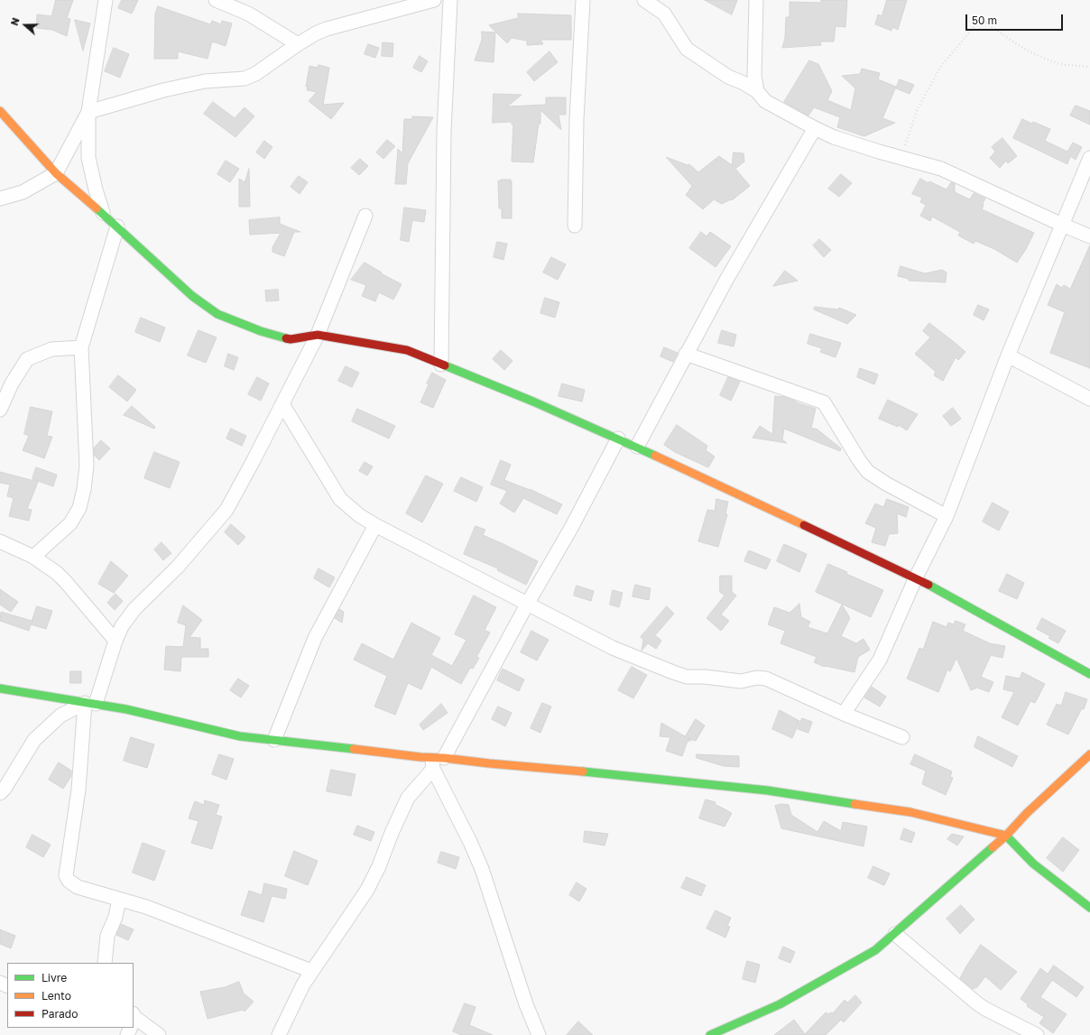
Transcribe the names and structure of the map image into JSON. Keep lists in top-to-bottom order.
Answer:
{
  "legend": ["Livre", "Lento", "Parado"],
  "scale_bar": "50 m",
  "north": "left"
}
